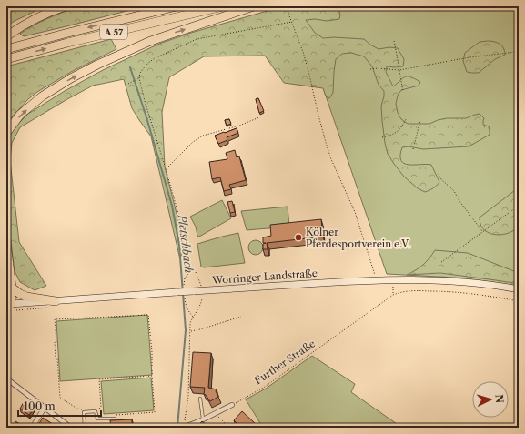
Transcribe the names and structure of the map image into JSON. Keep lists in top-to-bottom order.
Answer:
{
  "streets": {
    "highway": ["A 57"],
    "main road": ["Worringer Landstraße"],
    "path": ["Further Straße"]
  },
  "water": ["Pletschbach"],
  "places": ["Kölner Pferdesportverein e.V."],
  "scale_bar": "100 m",
  "north": "right"
}
